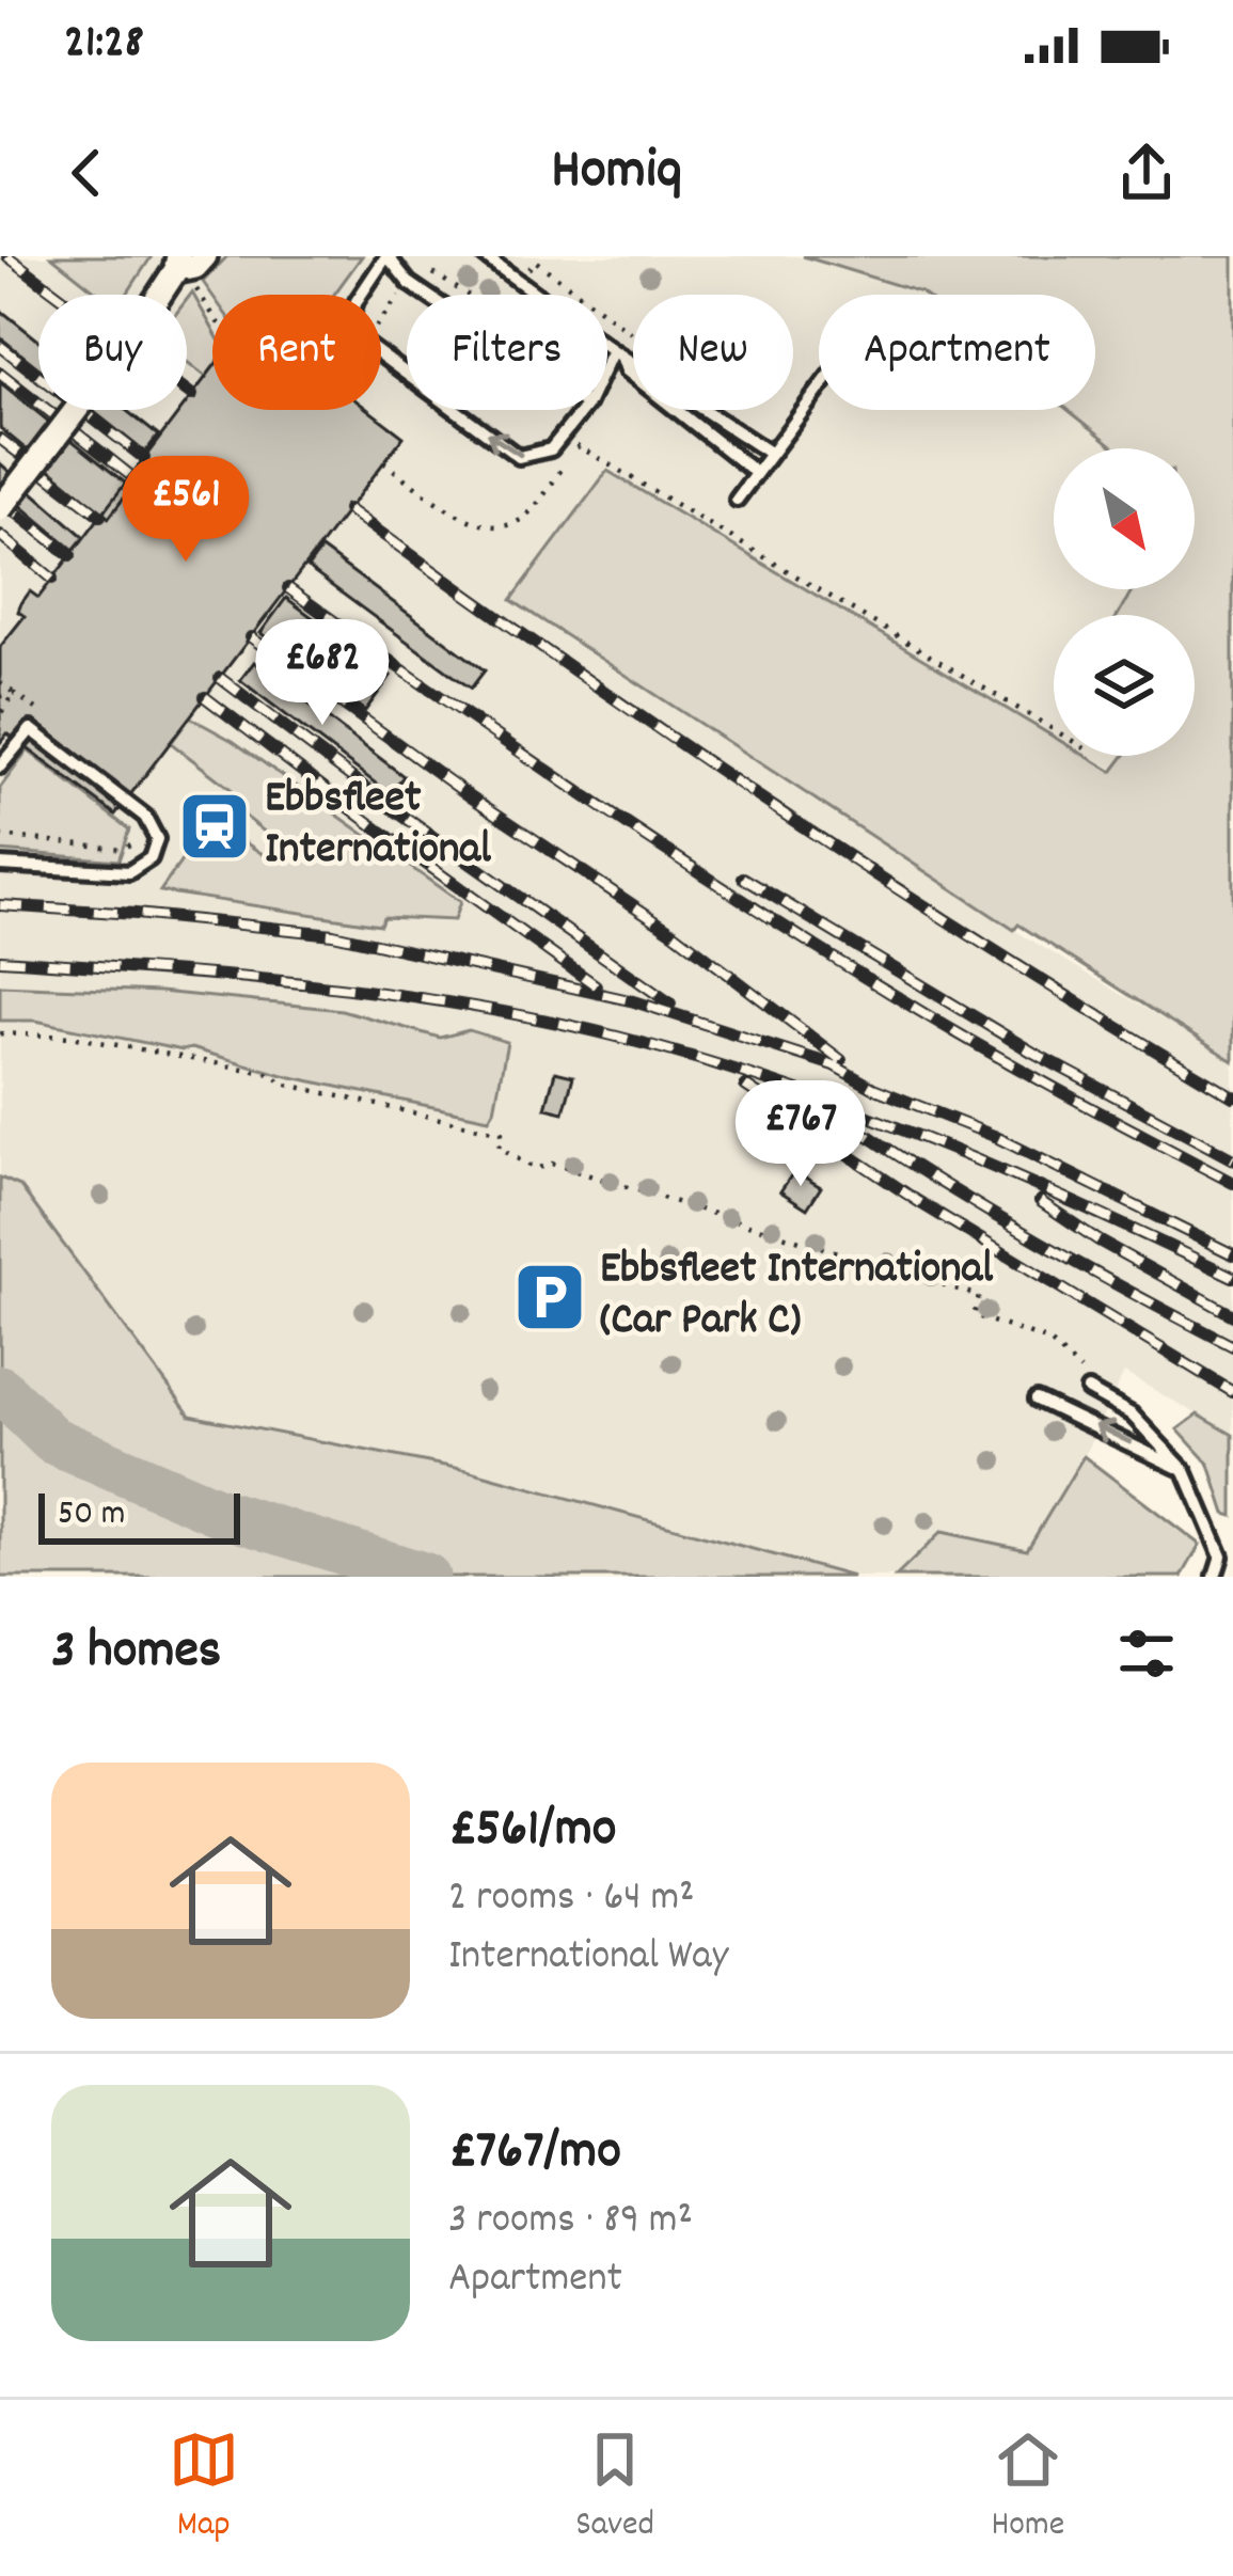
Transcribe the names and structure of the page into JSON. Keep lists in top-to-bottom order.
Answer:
{
  "places": {
    "station": ["Ebbsfleet International"],
    "parking": ["Ebbsfleet International (Car Park C)"]
  },
  "scale_bar": "50 m",
  "north": "bottom right",
  "page": {
    "status": "21:28",
    "header": "Homiq",
    "chip": [
      "Buy",
      "Rent",
      "Filters",
      "New",
      "Apartment"
    ],
    "price": ["£561", "£682", "£767"],
    "scale": "50 m",
    "heading": "3 homes",
    "list": [
      {
        "name": "£561/mo",
        "note": "2 rooms · 64 m² · International Way"
      },
      {
        "name": "£767/mo",
        "note": "3 rooms · 89 m² · Apartment"
      }
    ],
    "tabs": ["Map", "Saved", "Home"]
  }
}
